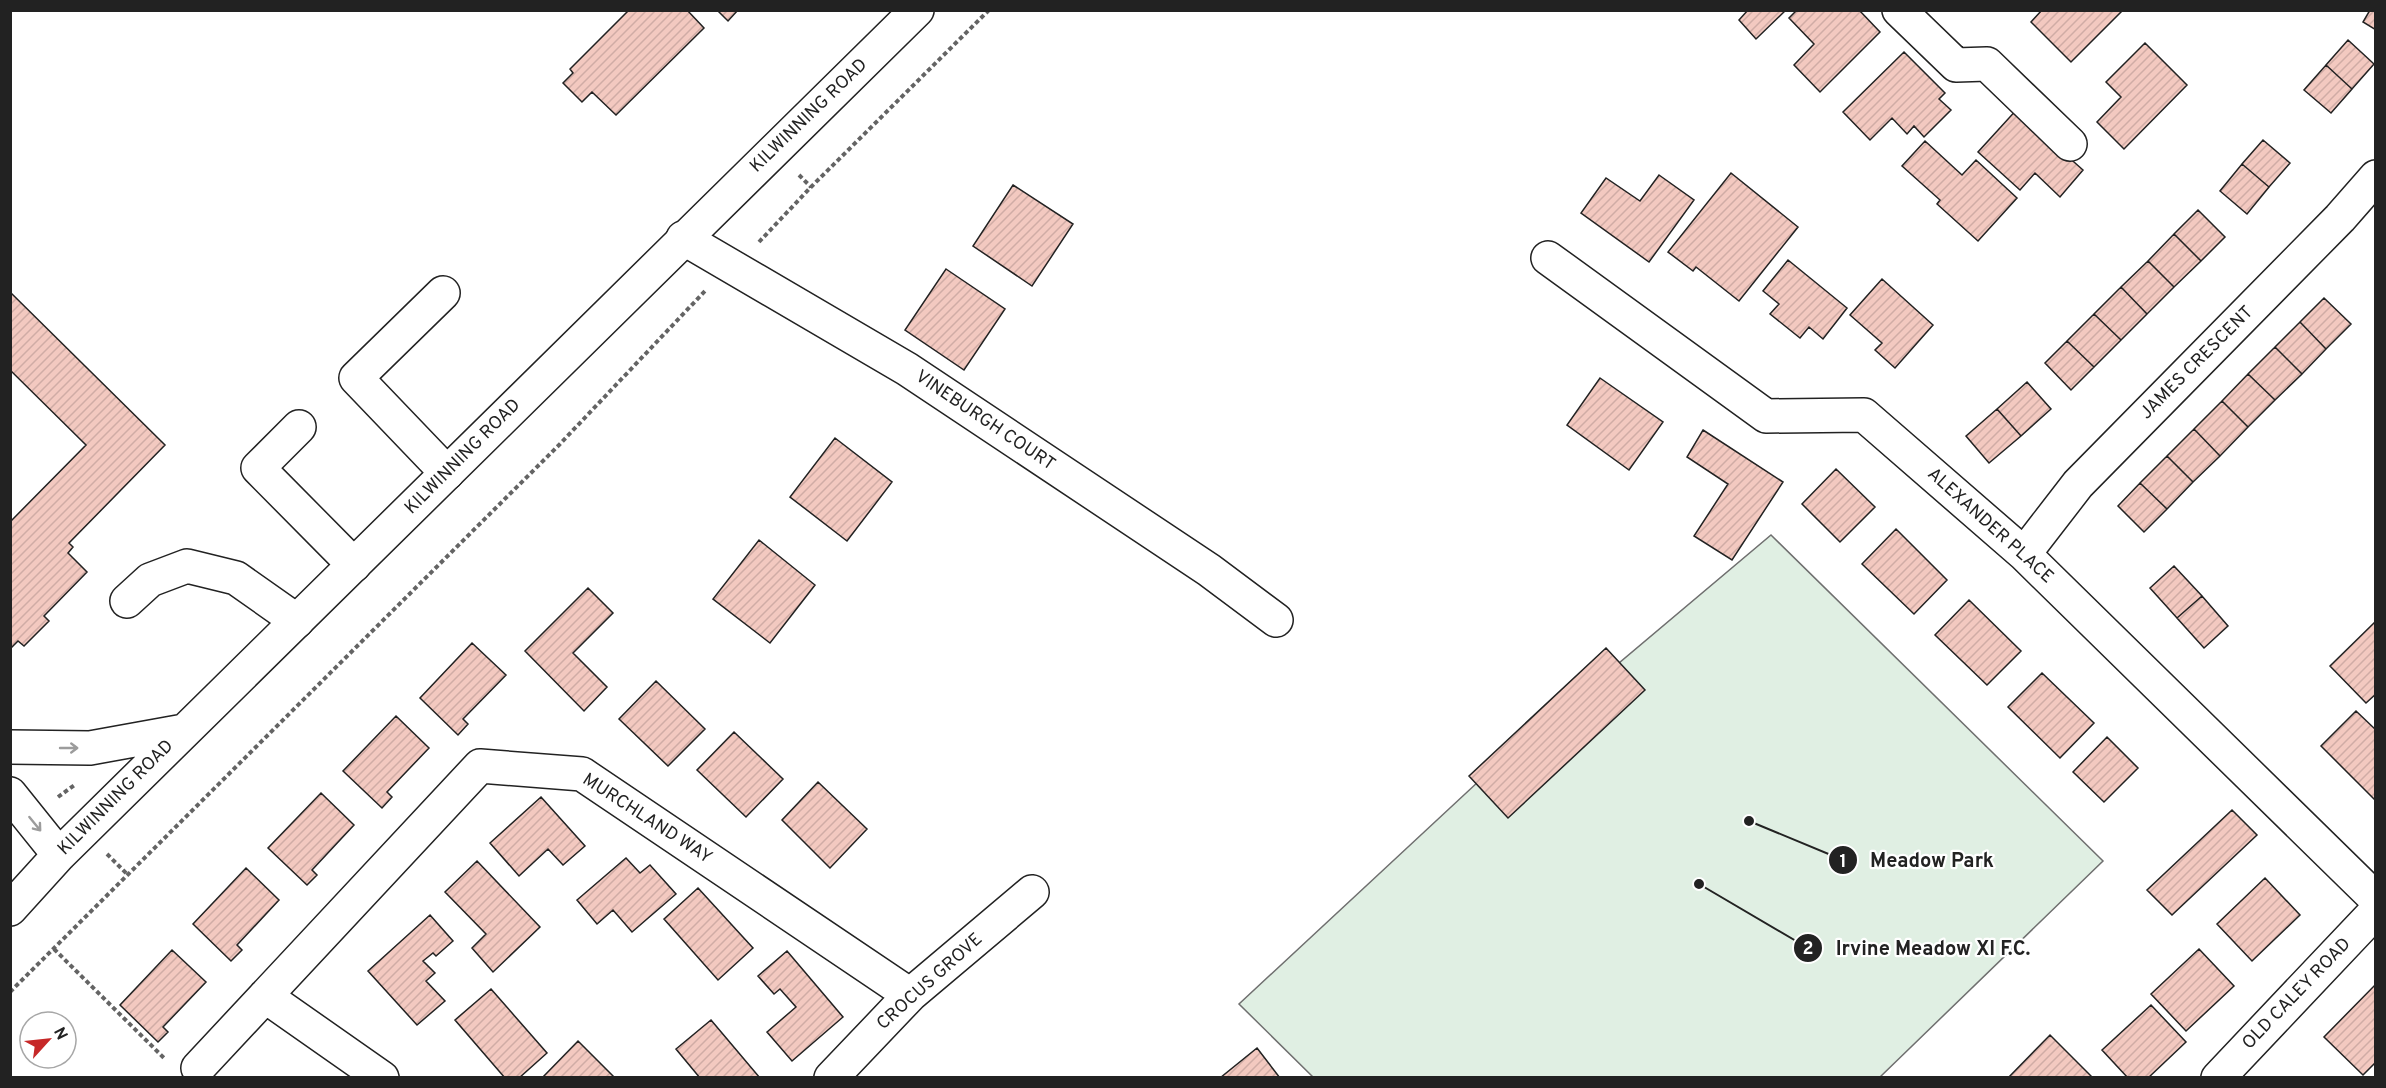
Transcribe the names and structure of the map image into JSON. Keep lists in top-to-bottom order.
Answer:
{
  "streets": {
    "street": [
      "KILWINNING ROAD",
      "JAMES CRESCENT",
      "VINEBURGH COURT",
      "ALEXANDER PLACE",
      "MURCHLAND WAY",
      "CROCUS GROVE",
      "OLD CALEY ROAD"
    ]
  },
  "crossings": [
    ["KILWINNING ROAD", "VINEBURGH COURT"],
    ["JAMES CRESCENT", "ALEXANDER PLACE"],
    ["MURCHLAND WAY", "CROCUS GROVE"]
  ],
  "places": ["Meadow Park", "Irvine Meadow XI F.C."],
  "north": "top right"
}
